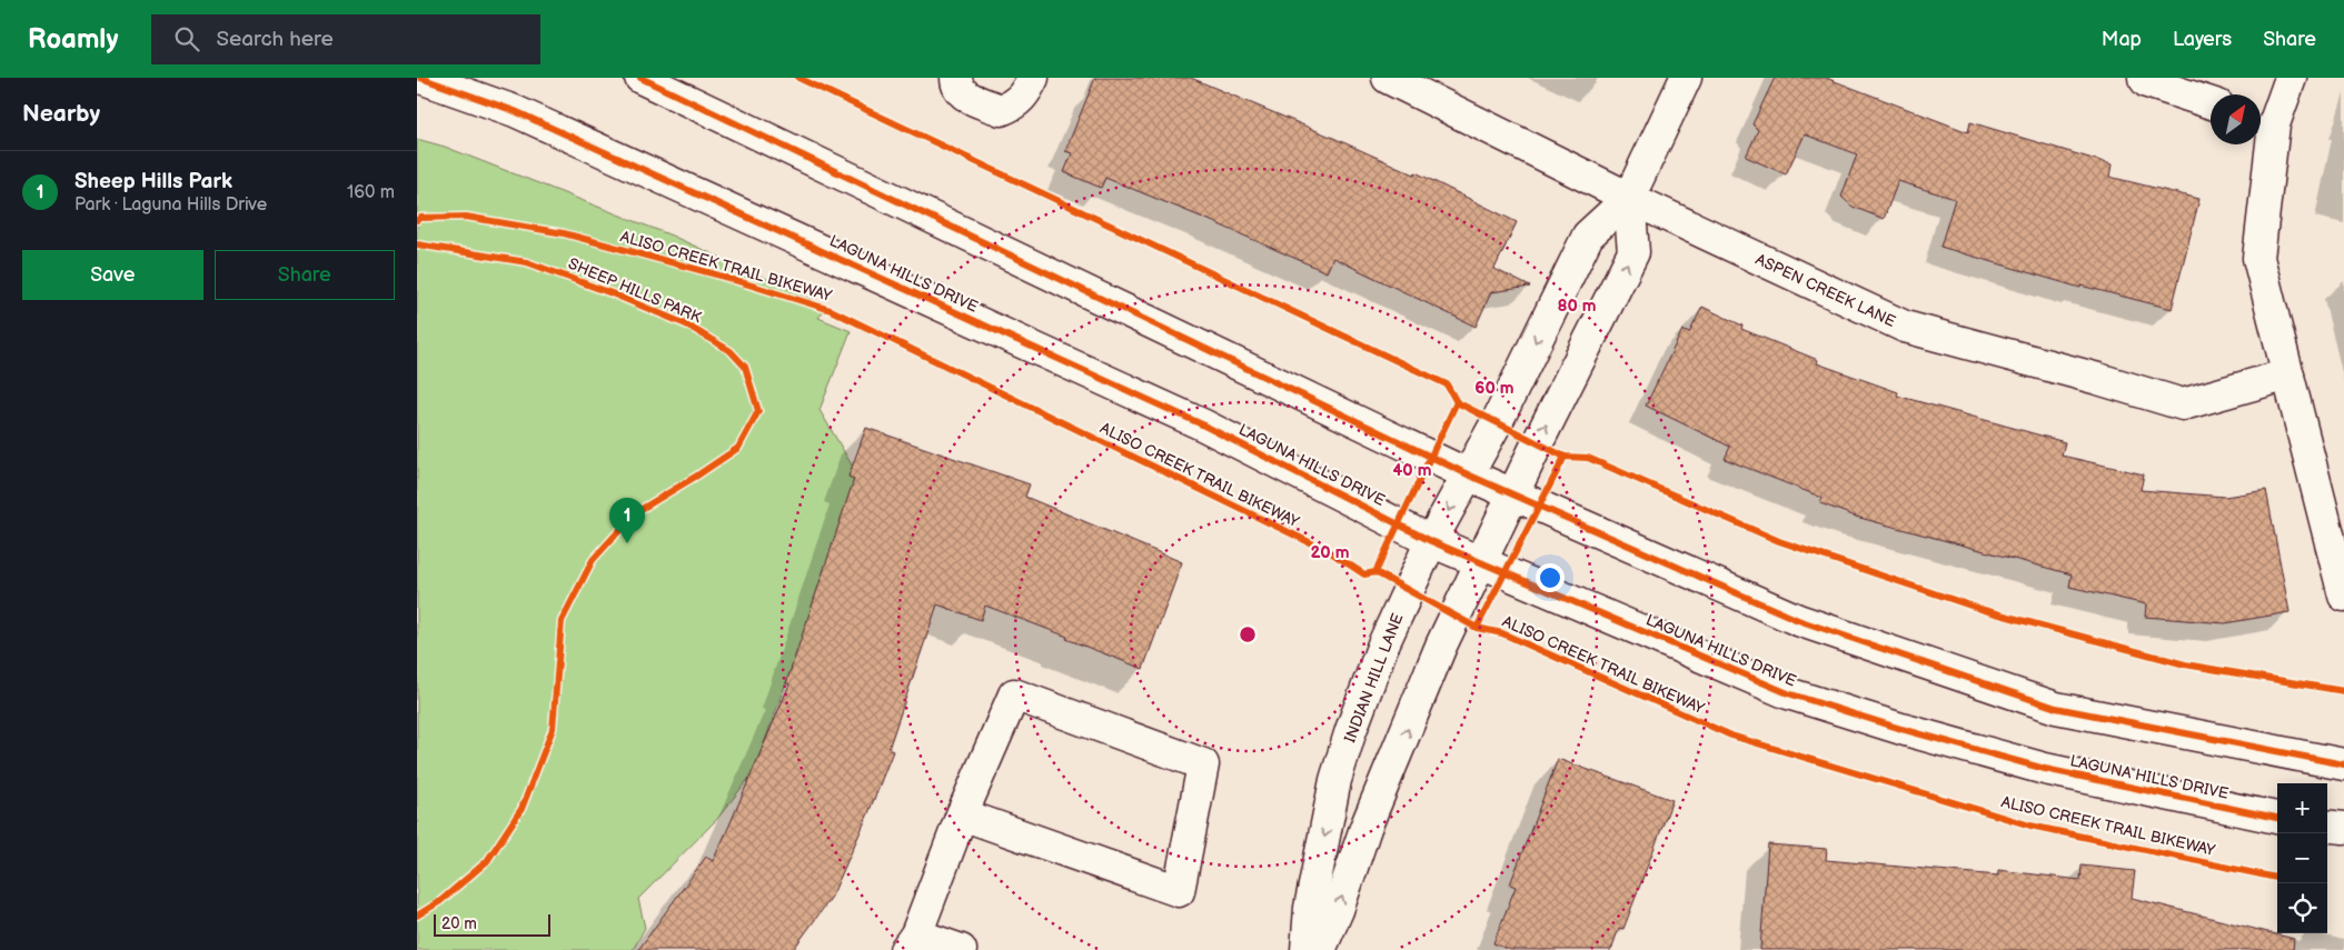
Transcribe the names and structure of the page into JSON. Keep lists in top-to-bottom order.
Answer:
{
  "streets": {
    "street": ["LAGUNA HILLS DRIVE", "ASPEN CREEK LANE", "INDIAN HILL LANE"],
    "cycle path": ["ALISO CREEK TRAIL BIKEWAY", "SHEEP HILLS PARK"]
  },
  "crossings": [
    ["LAGUNA HILLS DRIVE", "INDIAN HILL LANE"],
    ["ASPEN CREEK LANE", "INDIAN HILL LANE"]
  ],
  "scale_bar": "20 m",
  "north": "top right",
  "page": {
    "header": "Roamly",
    "search": "Search here",
    "nav": ["Map", "Layers", "Share"],
    "heading": "Nearby",
    "list": [
      {
        "mark": "1",
        "name": "Sheep Hills Park",
        "note": "Park · Laguna Hills Drive",
        "value": "160 m"
      }
    ],
    "buttons": ["Save", "Share"],
    "pins": "1",
    "map_buttons": ["+", "−"],
    "scale": "20 m"
  },
  "rings": [
    "80 m",
    "60 m",
    "40 m",
    "20 m"
  ]
}
